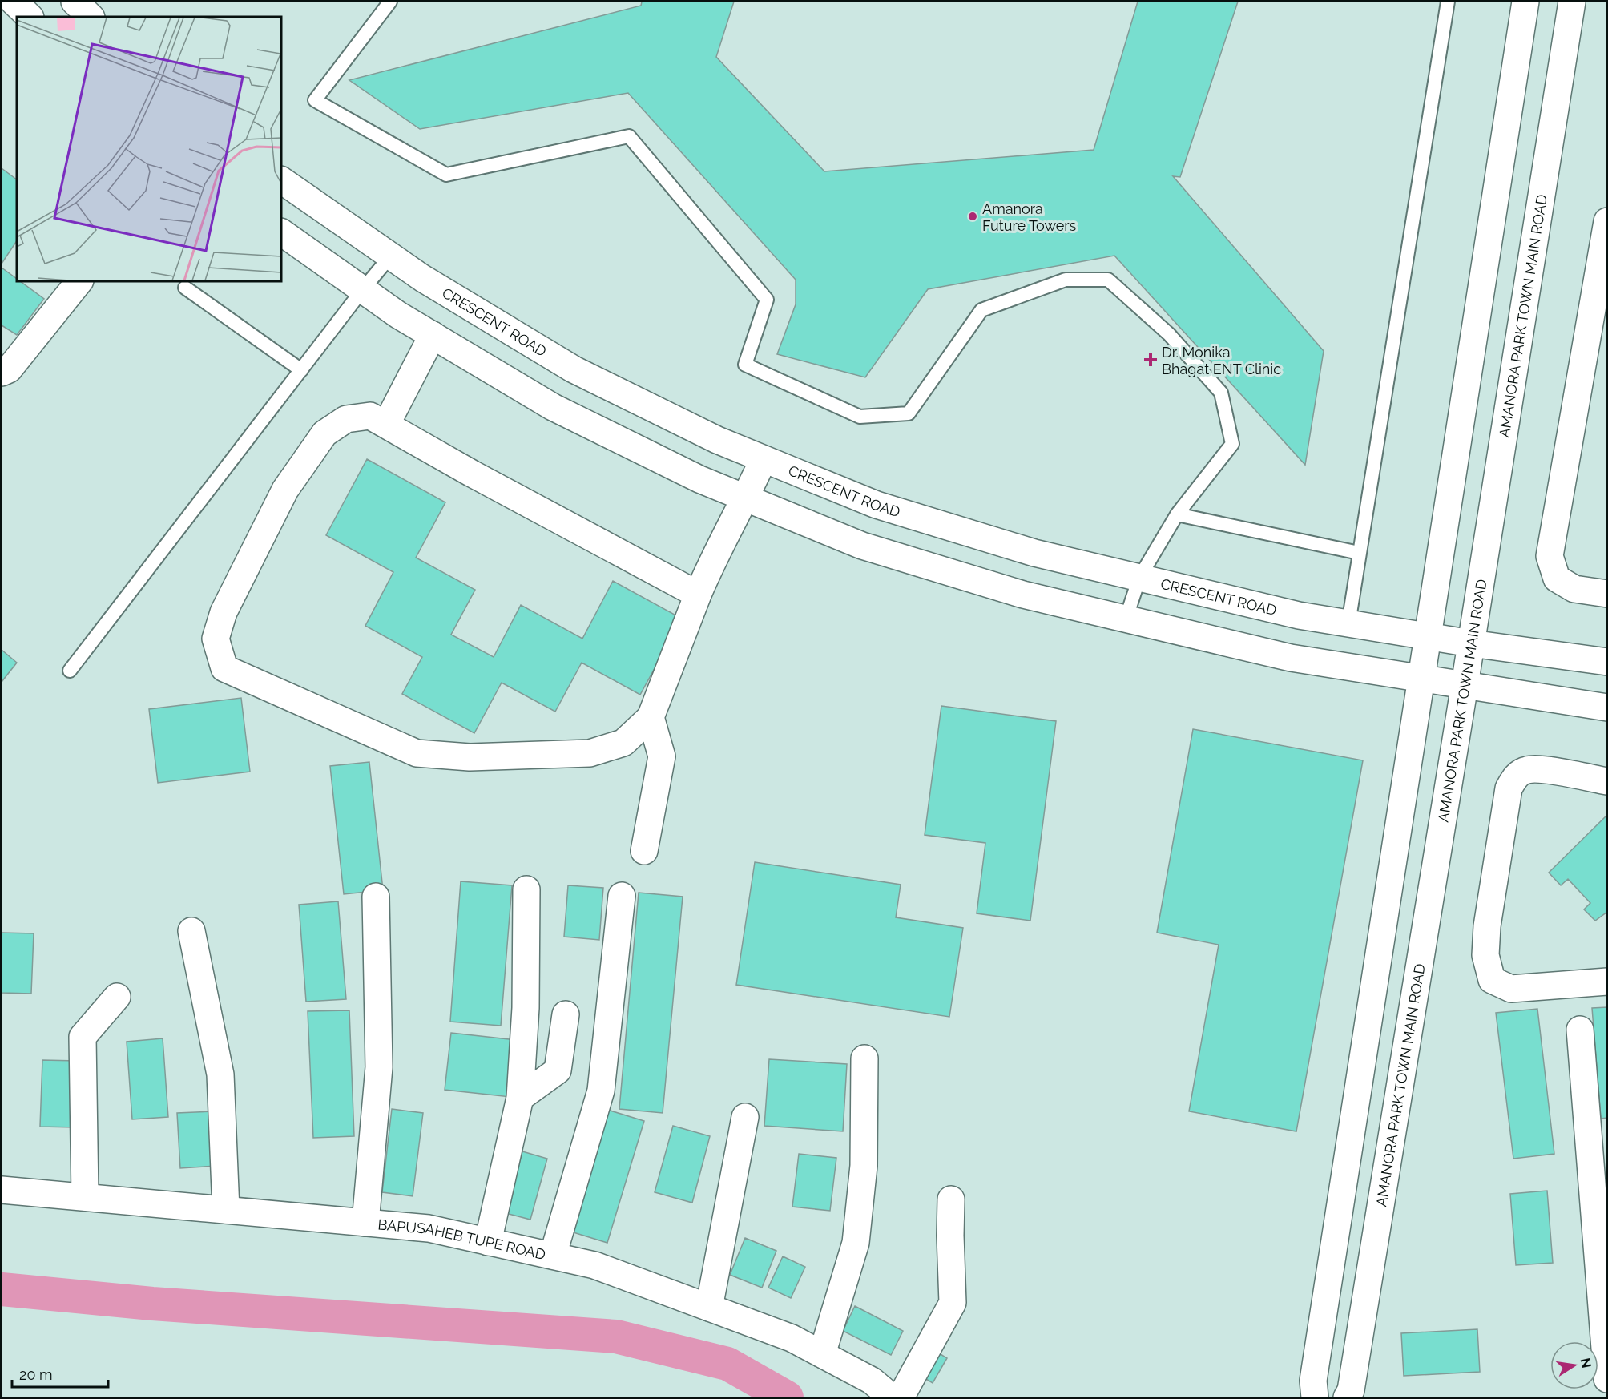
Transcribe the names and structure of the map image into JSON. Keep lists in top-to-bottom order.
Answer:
{
  "streets": {
    "street": ["AMANORA PARK TOWN MAIN ROAD", "CRESCENT ROAD", "BAPUSAHEB TUPE ROAD"]
  },
  "crossings": [
    ["AMANORA PARK TOWN MAIN ROAD", "CRESCENT ROAD"]
  ],
  "places": {
    "other": ["Amanora Future Towers"],
    "health": ["Dr. Monika Bhagat ENT Clinic"]
  },
  "scale_bar": "20 m",
  "north": "right"
}
